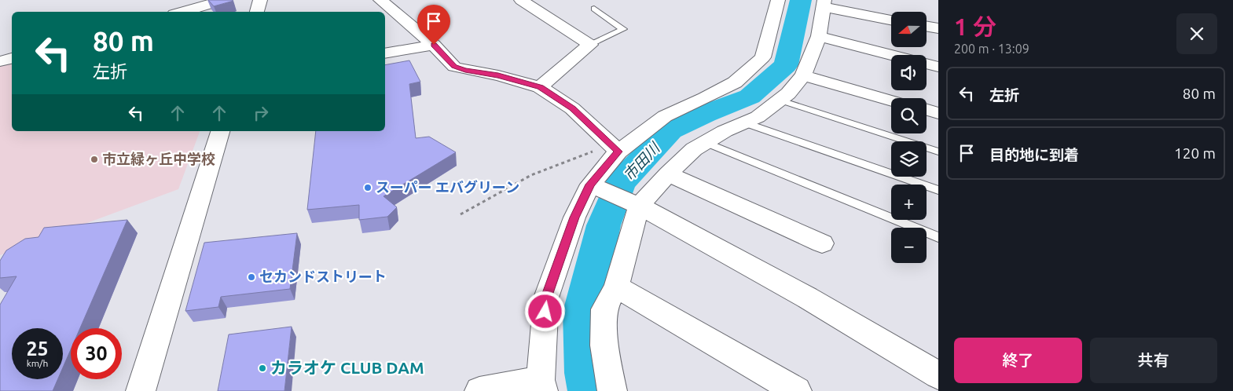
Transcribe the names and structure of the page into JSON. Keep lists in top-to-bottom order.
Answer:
{
  "water": ["市田川"],
  "places": [
    "市立緑ヶ丘中学校",
    "スーパー エバグリーン",
    "セカンドストリート",
    "カラオケ CLUB DAM"
  ],
  "north": "left",
  "page": {
    "heading": ["1 分", "200 m · 13:09"],
    "map_buttons": ["+", "−"],
    "turn": ["80 m", "左折"],
    "list": [
      {
        "name": "左折",
        "value": "80 m"
      },
      {
        "name": "目的地に到着",
        "value": "120 m"
      }
    ],
    "speed": "25 km/h",
    "limit": "30",
    "buttons": ["終了", "共有"]
  }
}
